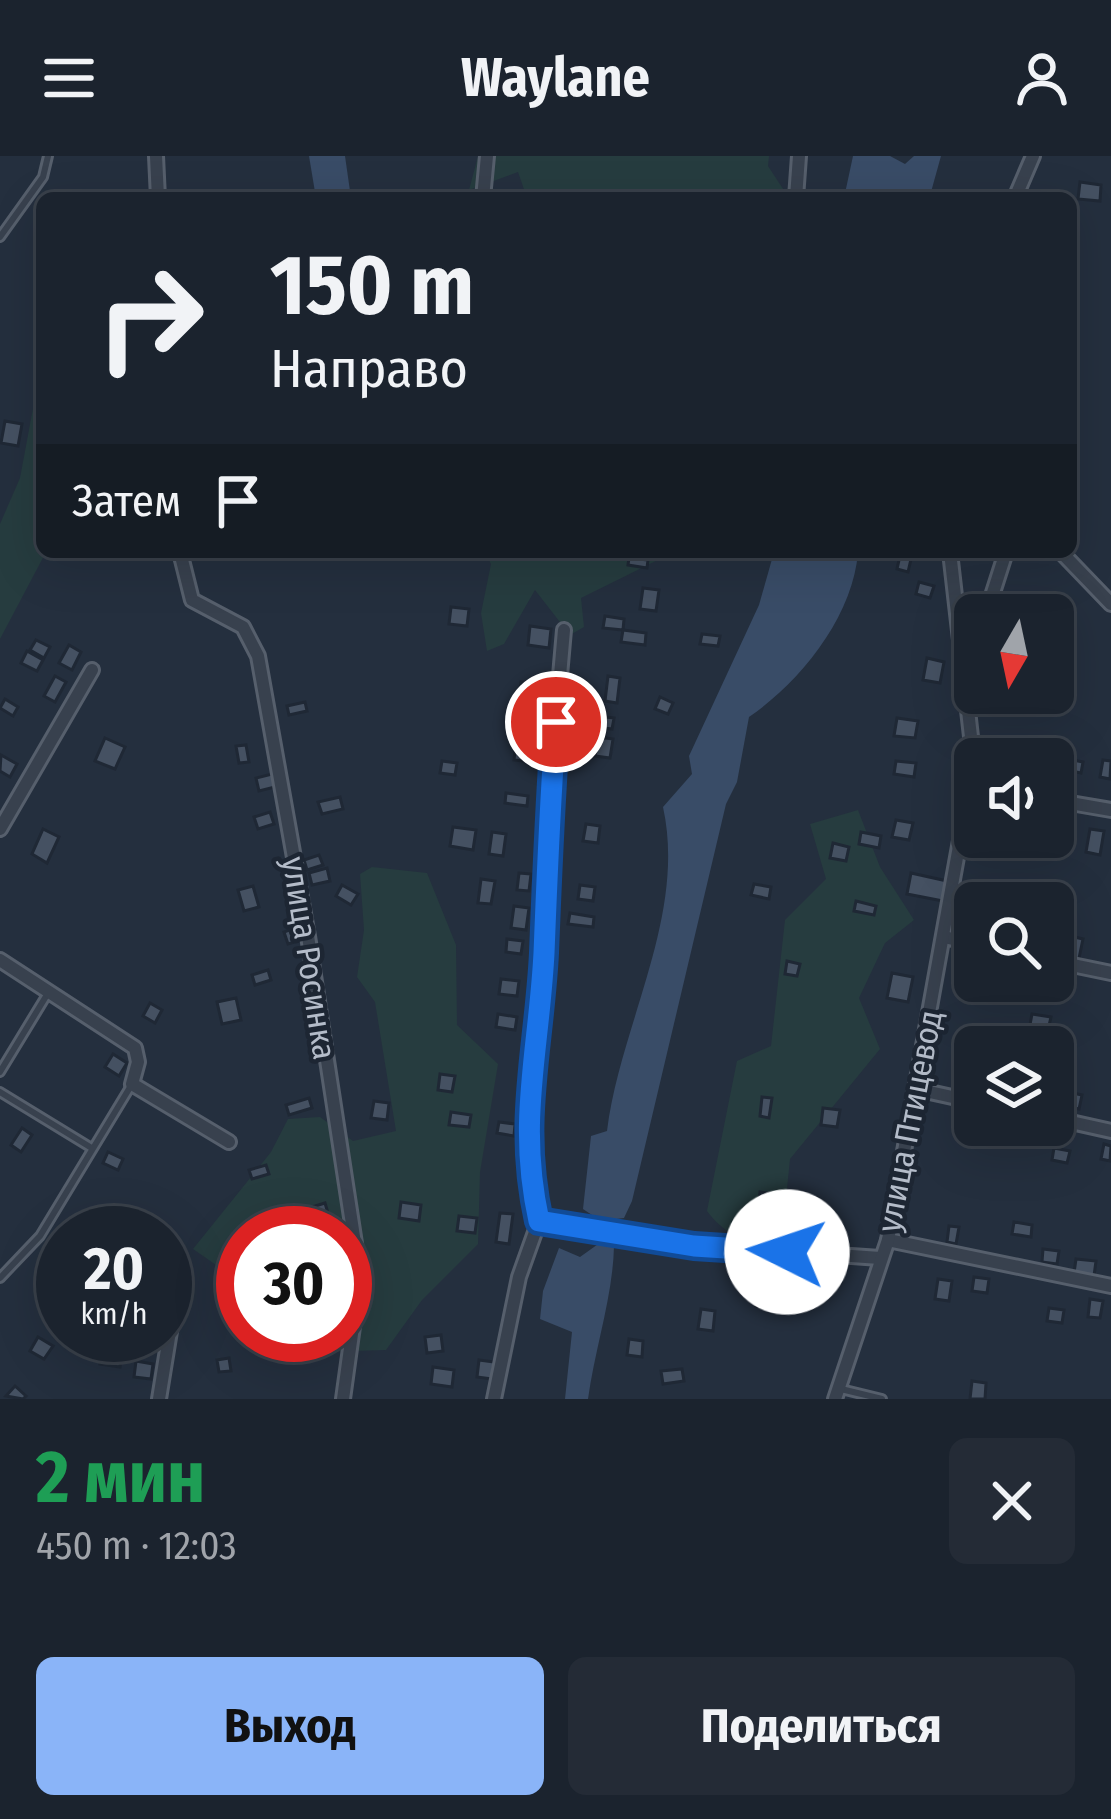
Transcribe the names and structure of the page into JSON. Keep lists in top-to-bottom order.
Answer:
{
  "streets": {
    "street": ["улица Росинка", "улица Птицевод"]
  },
  "north": "bottom",
  "page": {
    "header": "Waylane",
    "turn": ["150 m", "Направо"],
    "then": "Затем",
    "speed": "20 km/h",
    "limit": "30",
    "heading": ["2 мин", "450 m · 12:03"],
    "buttons": ["Выход", "Поделиться"]
  }
}
